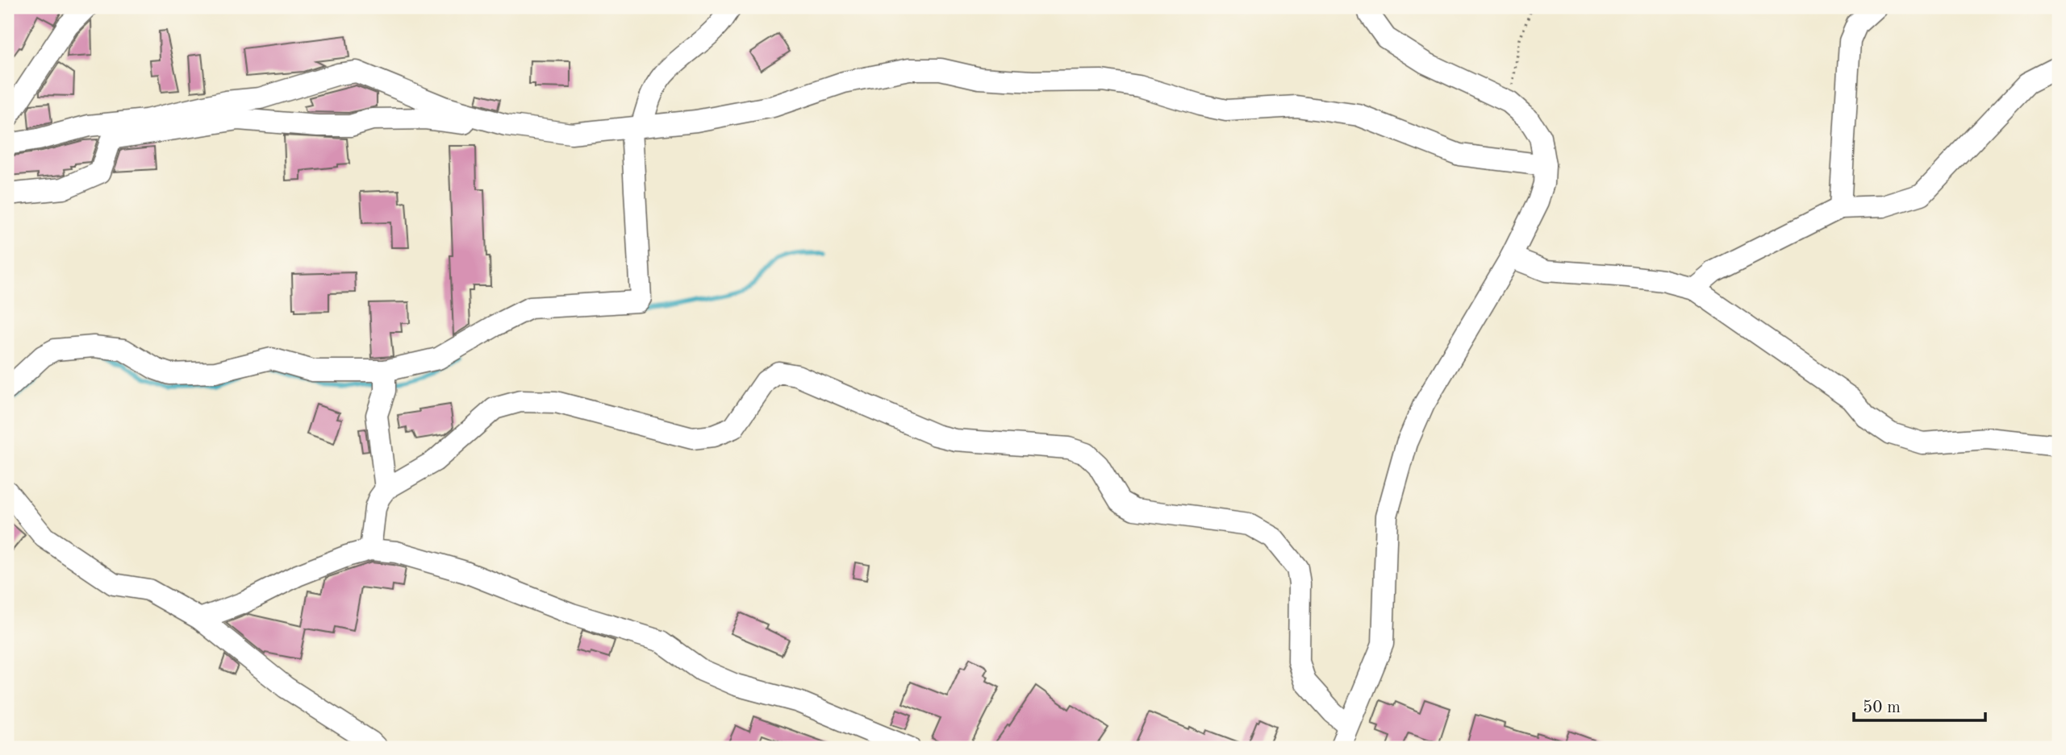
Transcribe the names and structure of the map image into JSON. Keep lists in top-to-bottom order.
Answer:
{
  "scale_bar": "50 m"
}
